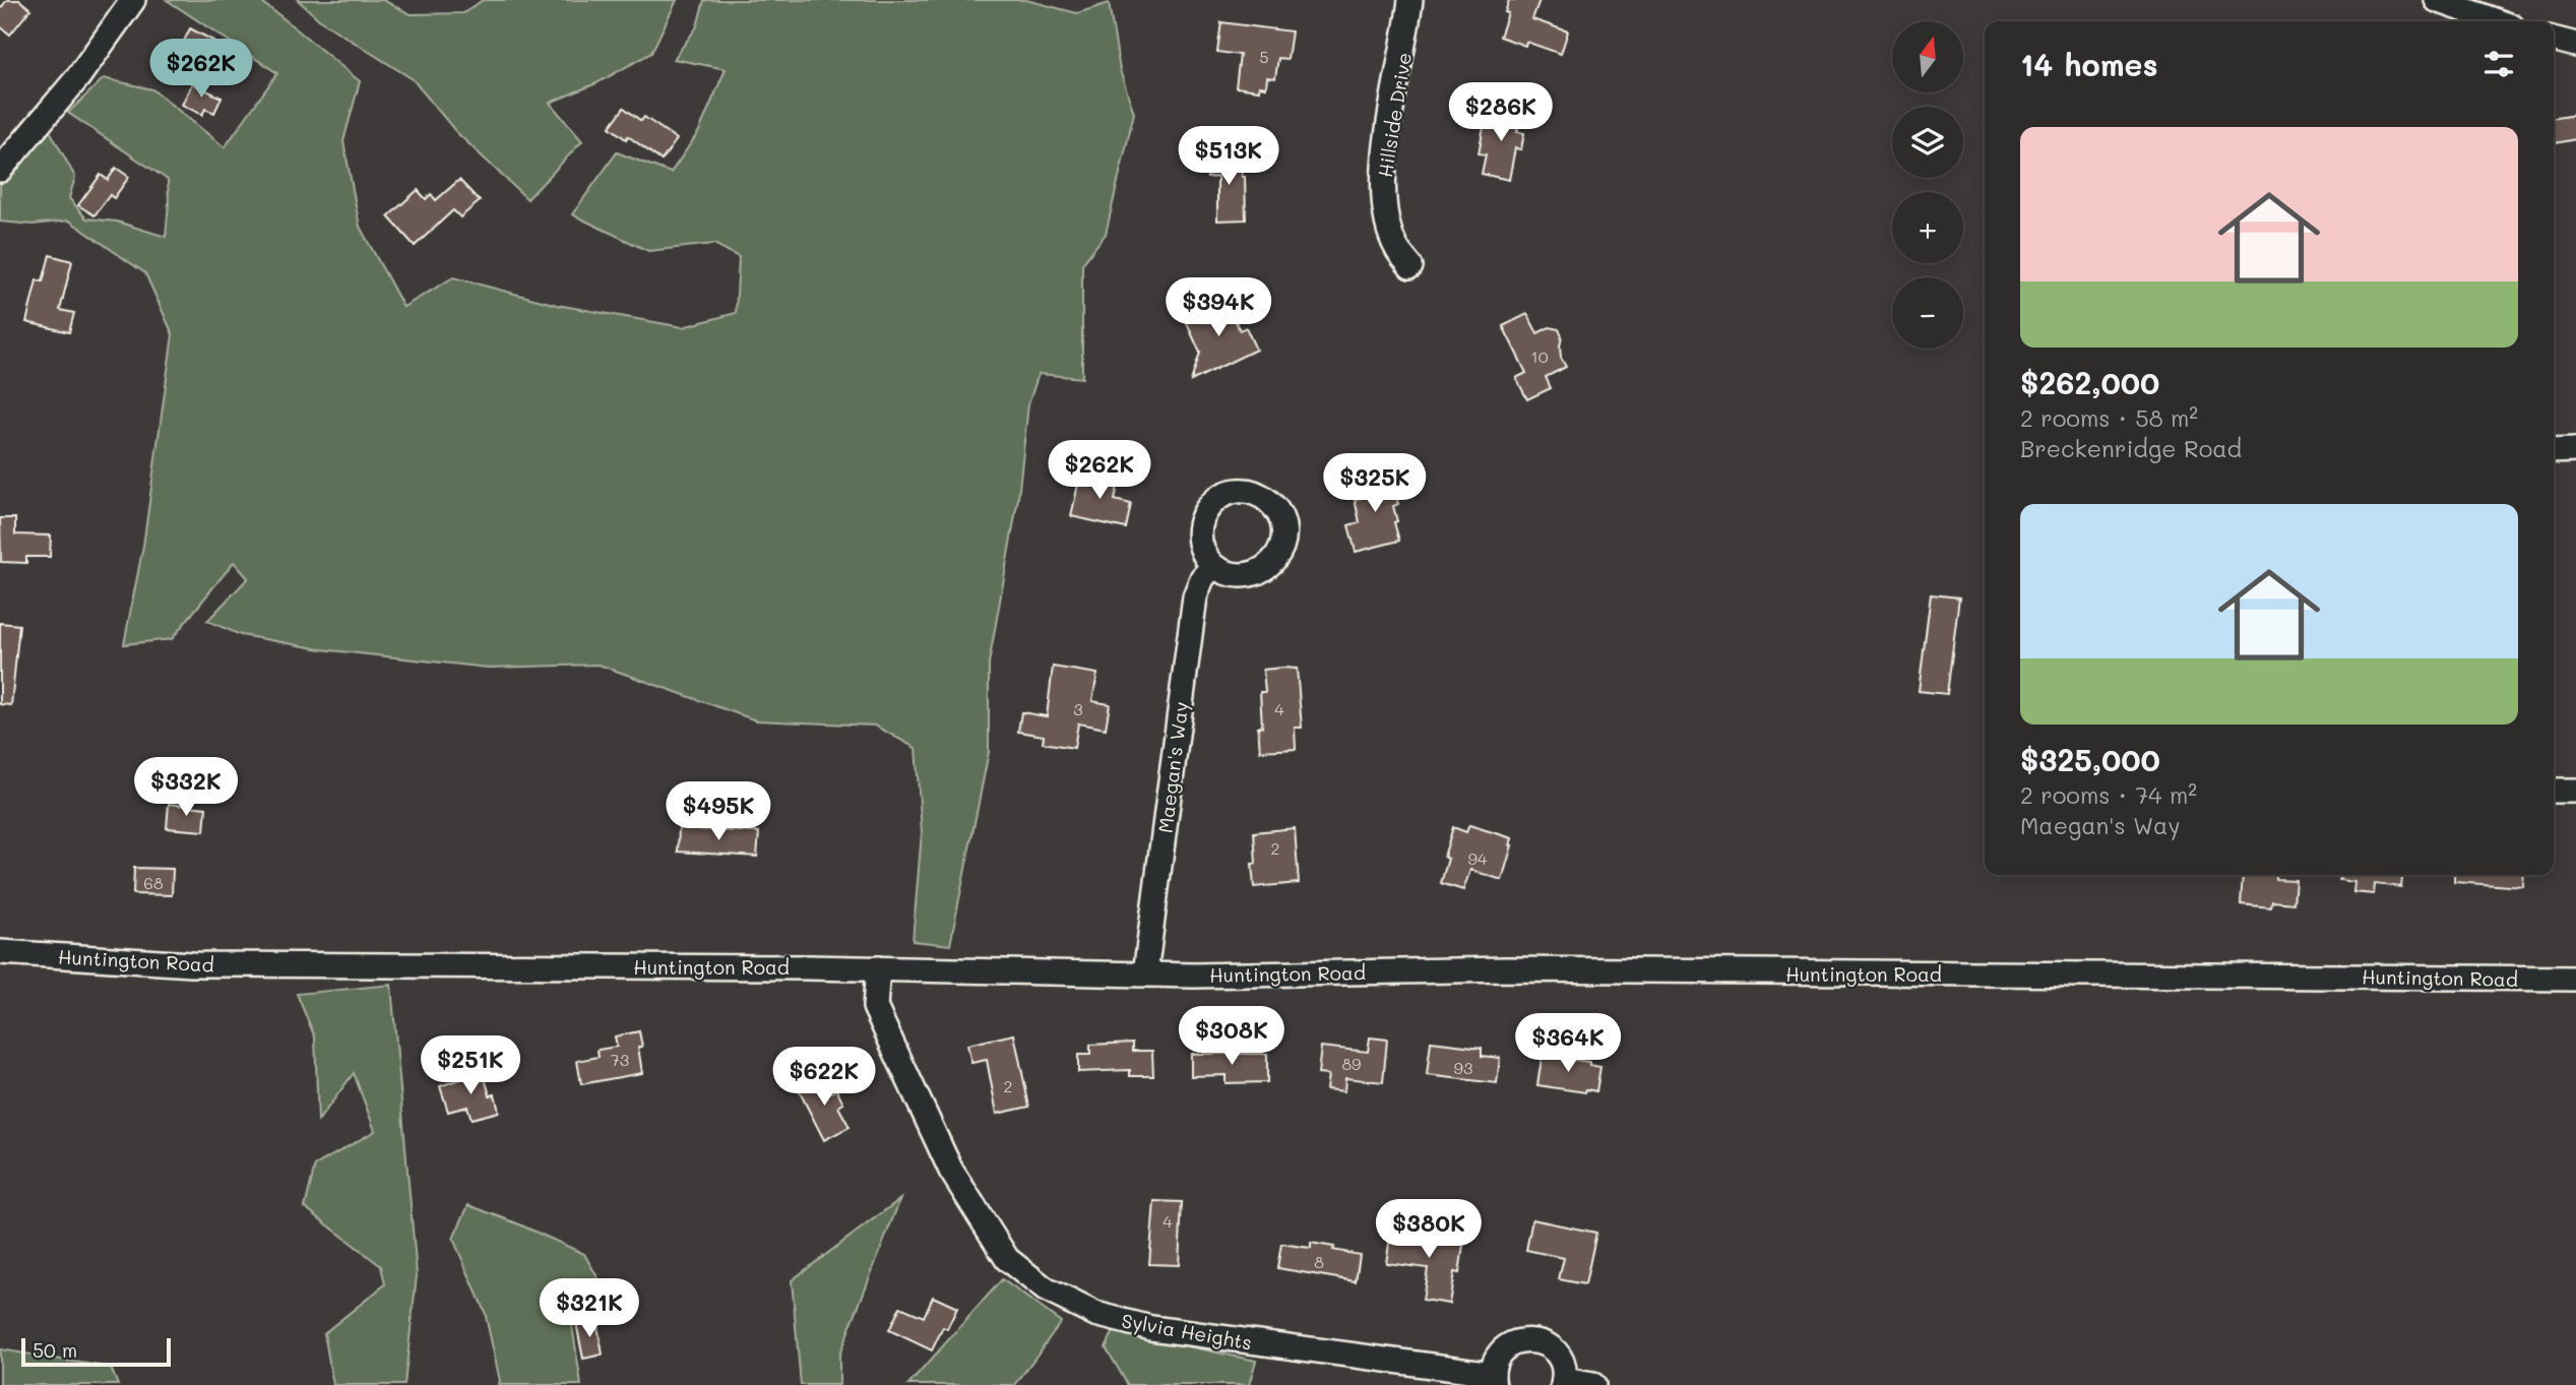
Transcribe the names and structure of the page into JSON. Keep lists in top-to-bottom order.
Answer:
{
  "streets": {
    "street": [
      "Hillside Drive",
      "Maegan's Way",
      "Huntington Road",
      "Sylvia Heights"
    ]
  },
  "crossings": [
    ["Maegan's Way", "Huntington Road"],
    ["Huntington Road", "Sylvia Heights"]
  ],
  "house_numbers": [
    "5",
    "10",
    "3",
    "4",
    "2",
    "94",
    "68",
    "73",
    "89",
    "93",
    "2",
    "4",
    "8"
  ],
  "scale_bar": "50 m",
  "north": "top",
  "page": {
    "map_buttons": ["+", "−"],
    "heading": "14 homes",
    "price": [
      "$262K",
      "$286K",
      "$513K",
      "$394K",
      "$262K",
      "$325K",
      "$332K",
      "$495K",
      "$308K",
      "$364K",
      "$251K",
      "$622K",
      "$380K",
      "$321K"
    ],
    "list": [
      {
        "name": "$262,000",
        "note": "2 rooms · 58 m² · Breckenridge Road"
      },
      {
        "name": "$325,000",
        "note": "2 rooms · 74 m² · Maegan's Way"
      }
    ],
    "scale": "50 m"
  }
}
